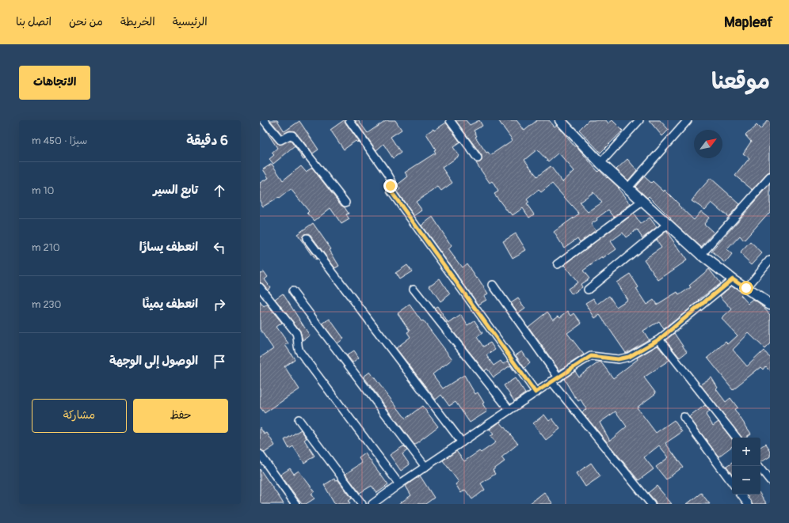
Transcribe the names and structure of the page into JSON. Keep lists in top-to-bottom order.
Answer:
{
  "north": "top right",
  "page": {
    "header": "Mapleaf",
    "nav": [
      "الرئيسية",
      "الخريطة",
      "من نحن",
      "اتصل بنا"
    ],
    "title": "موقعنا",
    "buttons": [
      "الاتجاهات",
      ["حفظ", "مشاركة"]
    ],
    "heading": ["6 دقيقة", "سيرًا · 450 m"],
    "list": [
      ["تابع السير", "10 m"],
      ["انعطف يسارًا", "210 m"],
      ["انعطف يمينًا", "230 m"],
      "الوصول إلى الوجهة"
    ],
    "map_buttons": ["+", "−"]
  }
}
